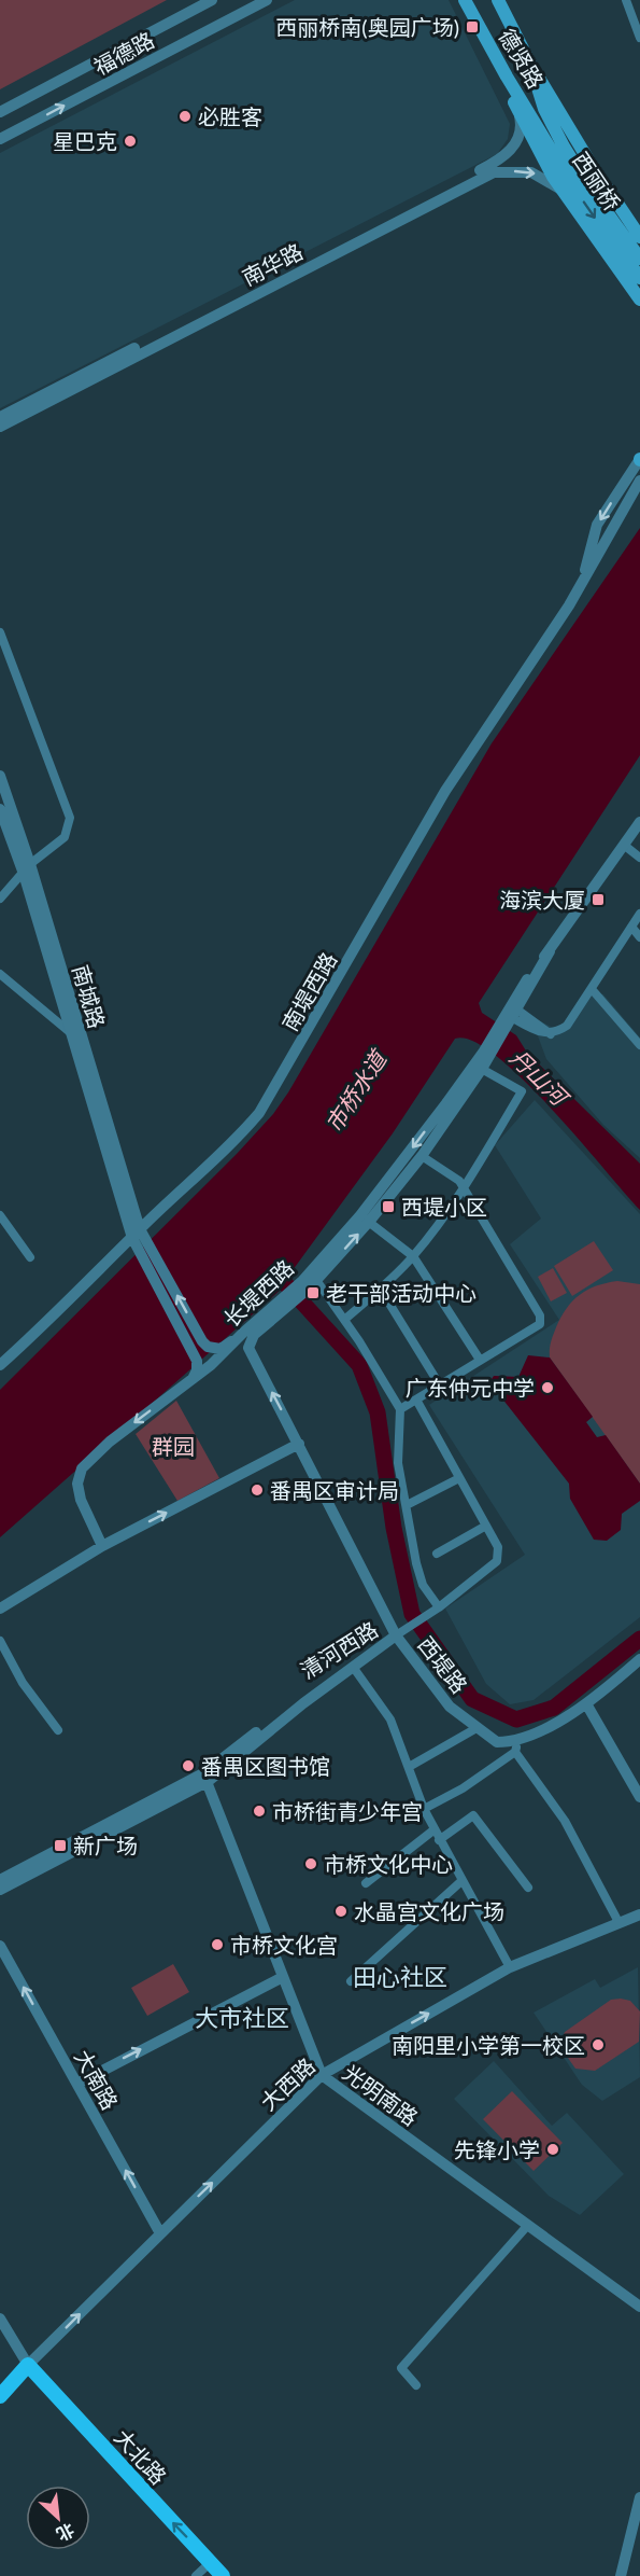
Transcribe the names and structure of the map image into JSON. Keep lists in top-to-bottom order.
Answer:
{
  "streets": {
    "main road": ["德贤路", "西丽桥", "大北路"],
    "street": [
      "福德路",
      "南华路",
      "南堤西路",
      "南城路",
      "长堤西路",
      "清河西路",
      "西堤路",
      "大南路",
      "大西路",
      "光明南路"
    ]
  },
  "crossings": [
    ["德贤路", "西丽桥"],
    ["南堤西路", "南城路"],
    ["长堤西路", "西堤路"],
    ["清河西路", "西堤路"],
    ["清河西路", "光明南路"],
    ["大南路", "大西路"],
    ["大西路", "光明南路"],
    ["大西路", "大北路"]
  ],
  "one_way": ["大南路", "大西路", "大北路"],
  "districts": ["田心社区", "大市社区"],
  "water": ["丹山河", "市桥水道"],
  "parks": ["群园"],
  "places": {
    "transit": [
      "西丽桥南(奥园广场)",
      "海滨大厦",
      "西堤小区",
      "老干部活动中心",
      "新广场"
    ],
    "other": [
      "必胜客",
      "星巴克",
      "广东仲元中学",
      "番禺区审计局",
      "番禺区图书馆",
      "市桥街青少年宫",
      "市桥文化中心",
      "水晶宫文化广场",
      "市桥文化宫",
      "南阳里小学第一校区",
      "先锋小学"
    ]
  },
  "north": "bottom right"
}
